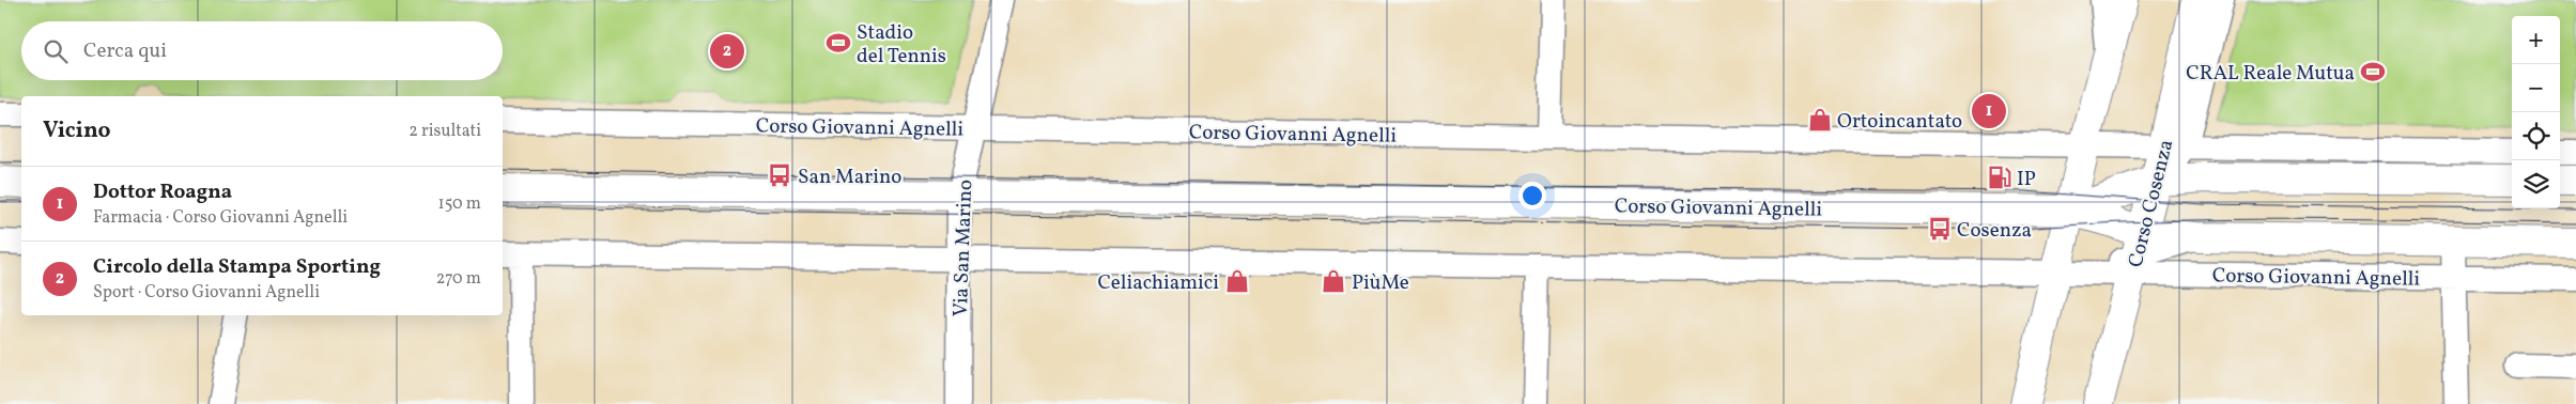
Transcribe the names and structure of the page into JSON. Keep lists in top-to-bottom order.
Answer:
{
  "streets": {
    "main road": ["Corso Giovanni Agnelli", "Corso Cosenza"],
    "street": ["Via San Marino"]
  },
  "crossings": [
    ["Corso Giovanni Agnelli", "Corso Cosenza"],
    ["Corso Giovanni Agnelli", "Via San Marino"]
  ],
  "places": {
    "sports": ["Stadio del Tennis", "CRAL Reale Mutua"],
    "shop": ["Ortoincantato", "Celiachiamici", "PiùMe"],
    "bus stop": ["San Marino", "Cosenza"],
    "fuel station": ["IP"]
  },
  "page": {
    "map_buttons": ["+", "−"],
    "search": "Cerca qui",
    "pins": ["2", "1"],
    "heading": ["Vicino", "2 risultati"],
    "list": [
      {
        "mark": "1",
        "name": "Dottor Roagna",
        "note": "Farmacia · Corso Giovanni Agnelli",
        "value": "150 m"
      },
      {
        "mark": "2",
        "name": "Circolo della Stampa Sporting",
        "note": "Sport · Corso Giovanni Agnelli",
        "value": "270 m"
      }
    ]
  }
}
